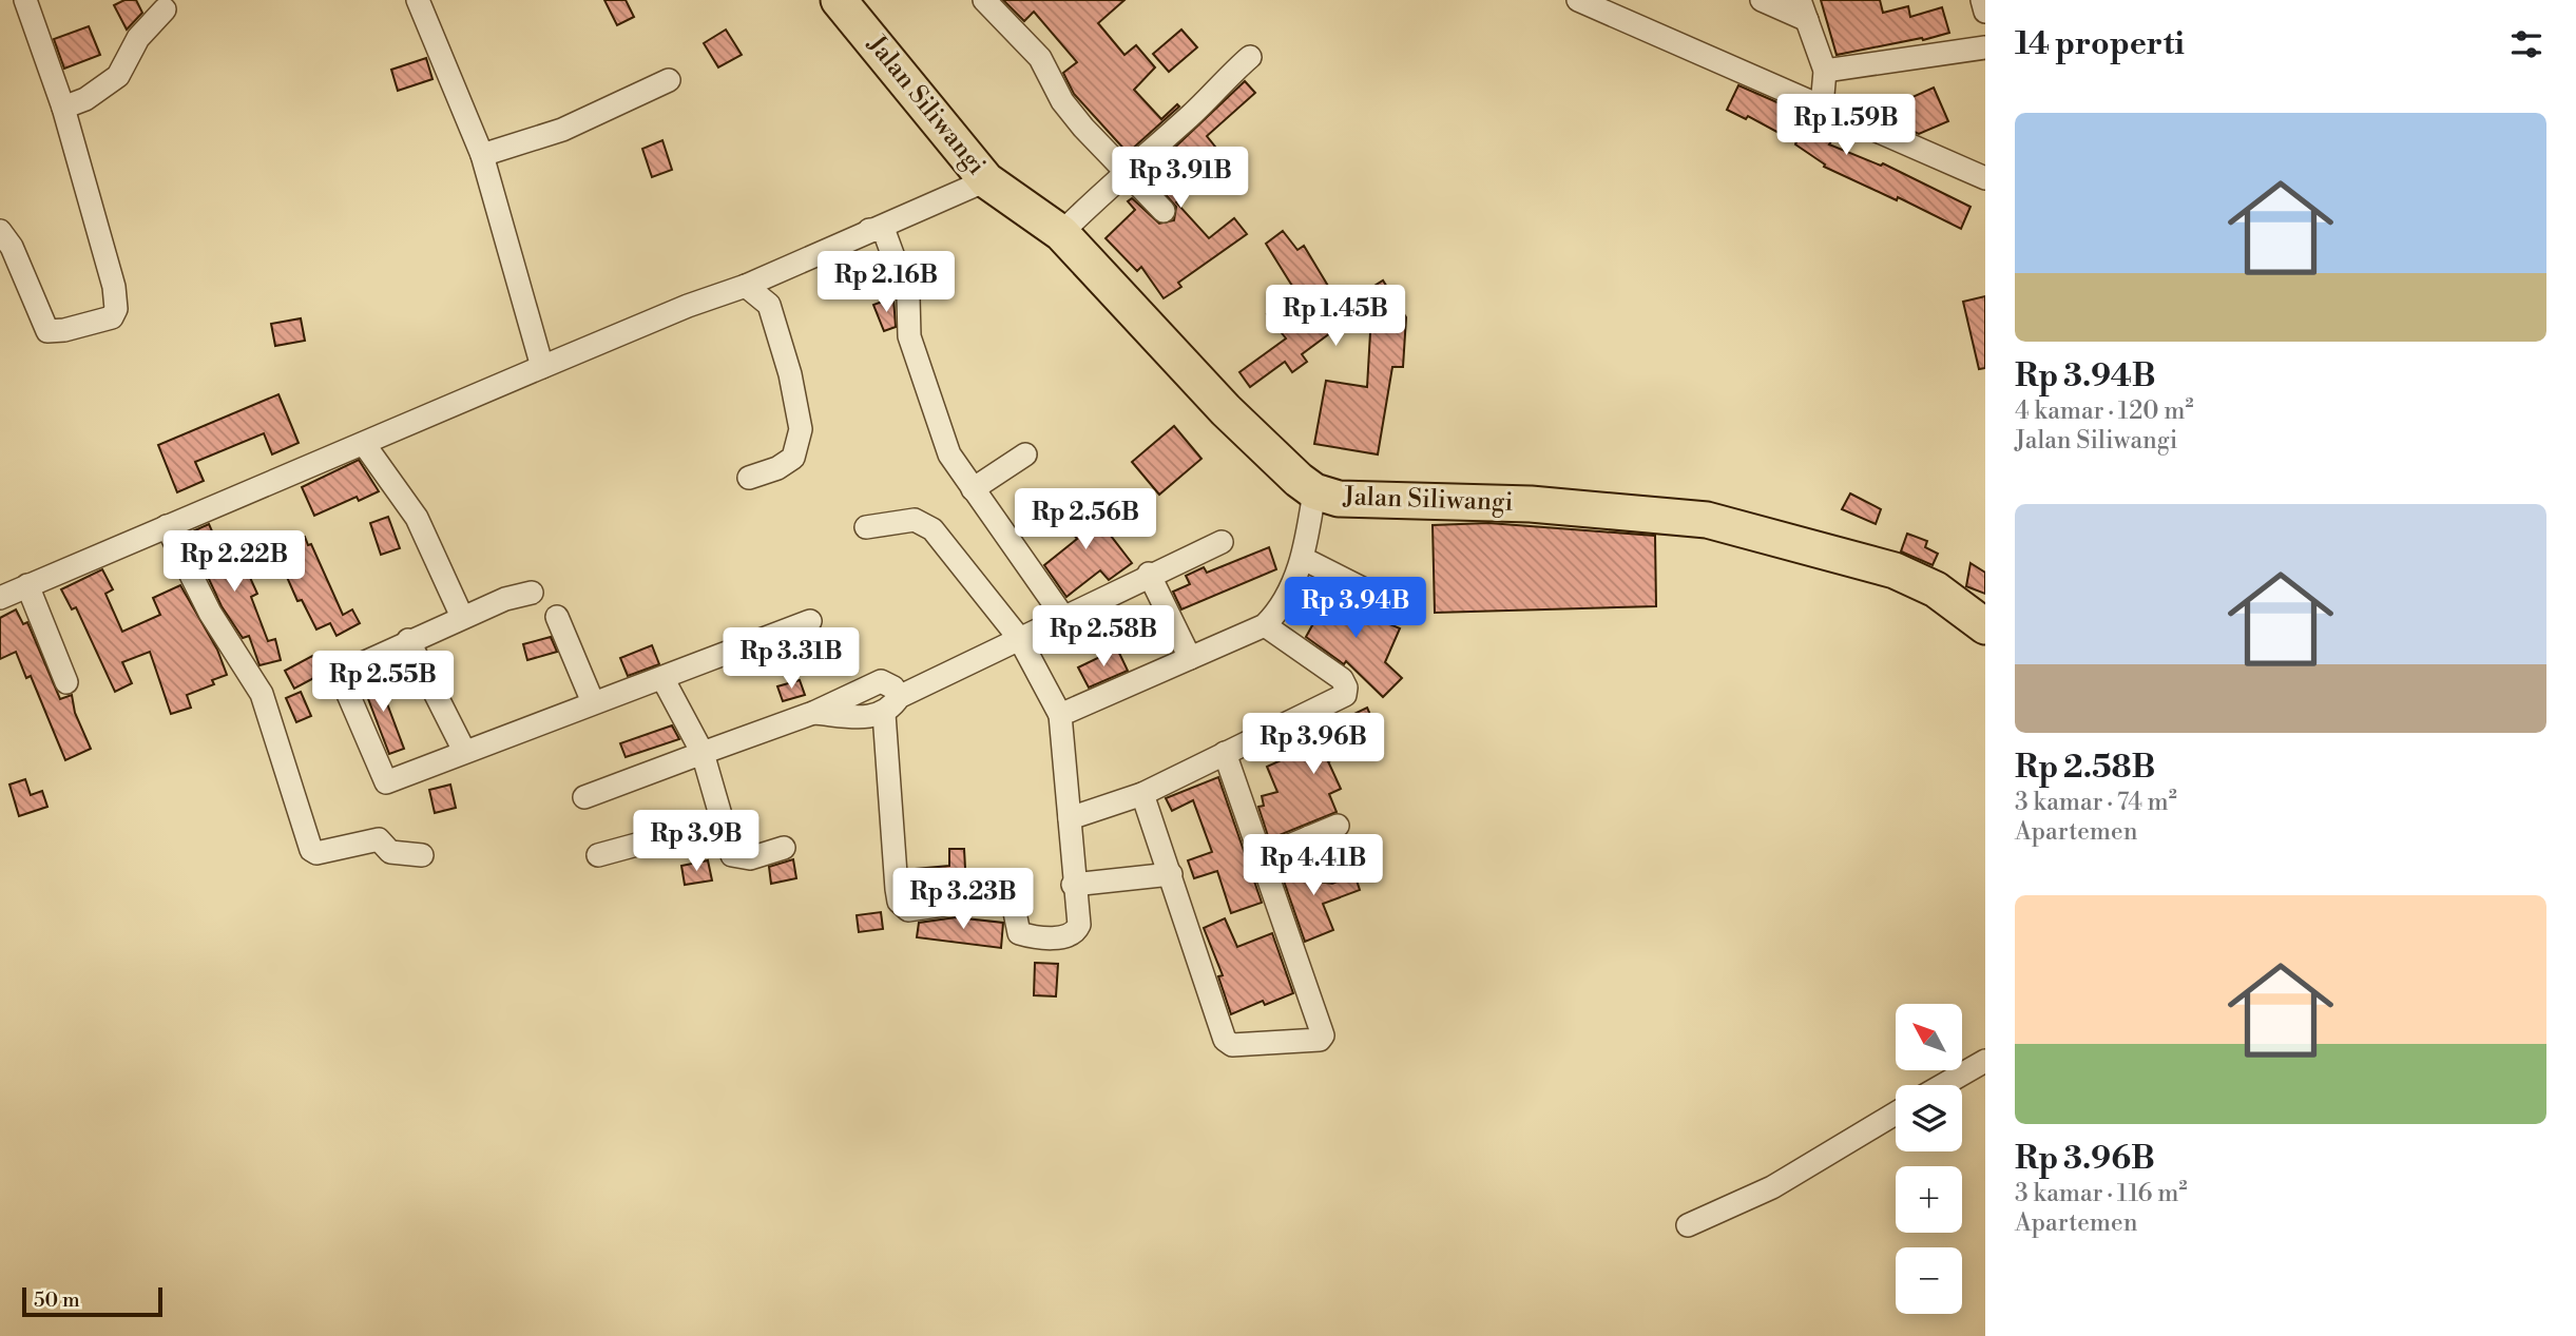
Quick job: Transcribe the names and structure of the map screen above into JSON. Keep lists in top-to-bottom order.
{
  "streets": {
    "main road": ["Jalan Siliwangi"]
  },
  "scale_bar": "50 m",
  "north": "top left",
  "page": {
    "heading": "14 properti",
    "list": [
      {
        "name": "Rp 3.94B",
        "note": "4 kamar · 120 m² · Jalan Siliwangi"
      },
      {
        "name": "Rp 2.58B",
        "note": "3 kamar · 74 m² · Apartemen"
      },
      {
        "name": "Rp 3.96B",
        "note": "3 kamar · 116 m² · Apartemen"
      }
    ],
    "price": [
      "Rp 1.59B",
      "Rp 3.91B",
      "Rp 2.16B",
      "Rp 1.45B",
      "Rp 2.56B",
      "Rp 2.22B",
      "Rp 3.94B",
      "Rp 2.58B",
      "Rp 3.31B",
      "Rp 2.55B",
      "Rp 3.96B",
      "Rp 3.9B",
      "Rp 4.41B",
      "Rp 3.23B"
    ],
    "map_buttons": ["+", "−"],
    "scale": "50 m"
  }
}
